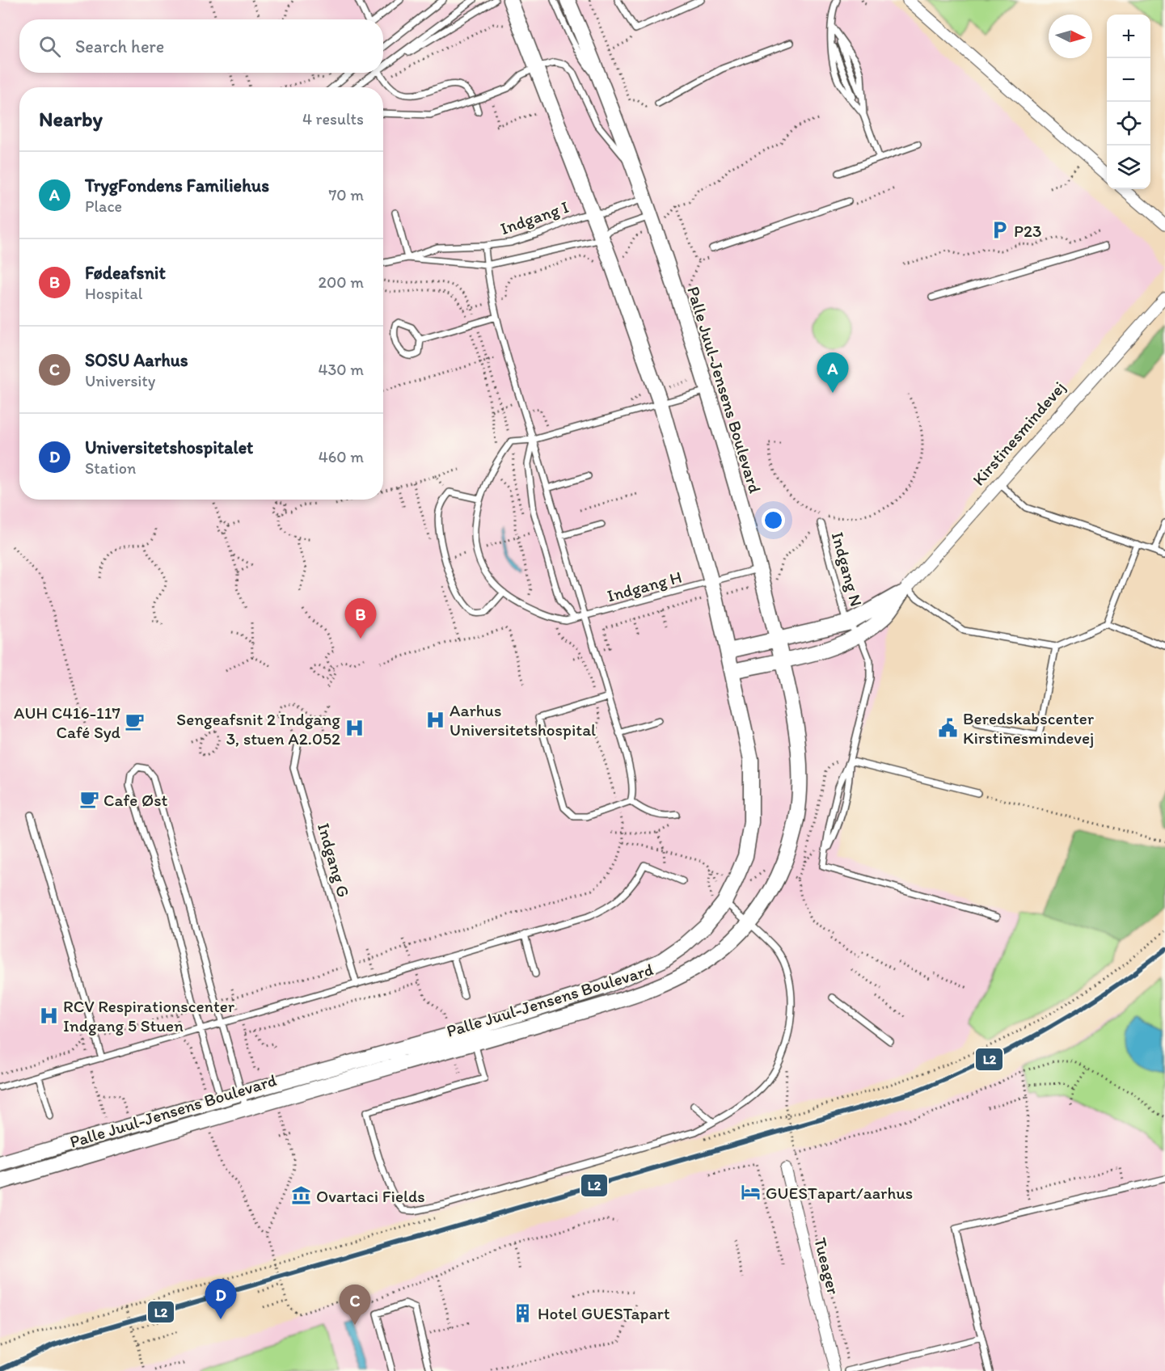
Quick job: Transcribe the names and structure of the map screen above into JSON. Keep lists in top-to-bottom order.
{
  "streets": {
    "street": ["Palle Juul-Jensens Boulevard", "Kirstinesmindevej", "Tueager"],
    "lane": [
      "Indgang I",
      "Indgang N",
      "Indgang H",
      "Indgang G"
    ]
  },
  "crossings": [
    ["Indgang I", "Palle Juul-Jensens Boulevard"],
    ["Palle Juul-Jensens Boulevard", "Kirstinesmindevej"],
    ["Palle Juul-Jensens Boulevard", "Indgang H"],
    ["Kirstinesmindevej", "Indgang N"]
  ],
  "places": {
    "parking": ["P23"],
    "hospital": ["Aarhus Universitetshospital", "Sengeafsnit 2 Indgang 3, stuen A2.052", "RCV Respirationscenter Indgang 5 Stuen"],
    "cafe": ["AUH C416-117 Café Syd", "Cafe Øst"],
    "public building": ["Beredskabscenter Kirstinesmindevej"],
    "hotel": ["GUESTapart/aarhus"],
    "museum": ["Ovartaci Fields"],
    "building": ["Hotel GUESTapart"]
  },
  "lines": ["transit line L2"],
  "north": "right",
  "page": {
    "map_buttons": ["+", "−"],
    "search": "Search here",
    "heading": ["Nearby", "4 results"],
    "list": [
      {
        "mark": "A",
        "name": "TrygFondens Familiehus",
        "note": "Place",
        "value": "70 m"
      },
      {
        "mark": "B",
        "name": "Fødeafsnit",
        "note": "Hospital",
        "value": "200 m"
      },
      {
        "mark": "C",
        "name": "SOSU Aarhus",
        "note": "University",
        "value": "430 m"
      },
      {
        "mark": "D",
        "name": "Universitetshospitalet",
        "note": "Station",
        "value": "460 m"
      }
    ],
    "pins": [
      "A",
      "B",
      "D",
      "C"
    ]
  }
}
